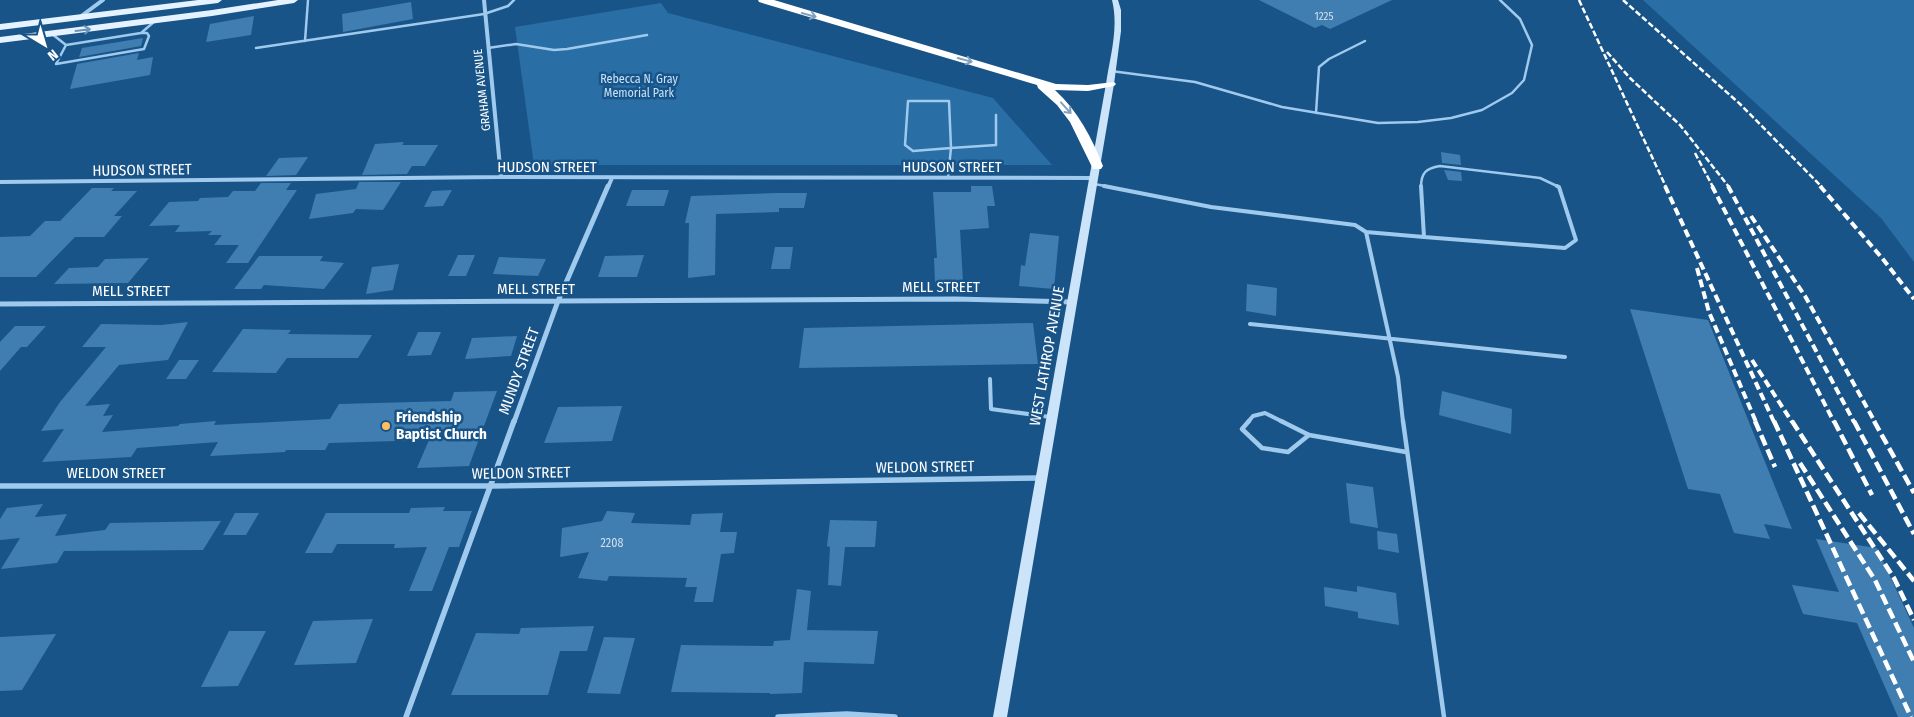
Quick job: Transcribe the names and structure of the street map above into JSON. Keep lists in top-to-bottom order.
{
  "streets": {
    "street": [
      "GRAHAM AVENUE",
      "HUDSON STREET",
      "MELL STREET",
      "WEST LATHROP AVENUE",
      "MUNDY STREET",
      "WELDON STREET"
    ]
  },
  "crossings": [
    ["GRAHAM AVENUE", "HUDSON STREET"],
    ["HUDSON STREET", "WEST LATHROP AVENUE"],
    ["HUDSON STREET", "MUNDY STREET"],
    ["MELL STREET", "WEST LATHROP AVENUE"],
    ["MELL STREET", "MUNDY STREET"],
    ["WEST LATHROP AVENUE", "WELDON STREET"],
    ["MUNDY STREET", "WELDON STREET"]
  ],
  "parks": ["Rebecca N. Gray Memorial Park"],
  "places": ["Friendship Baptist Church"],
  "house_numbers": ["1225", "2208"],
  "north": "bottom right"
}
